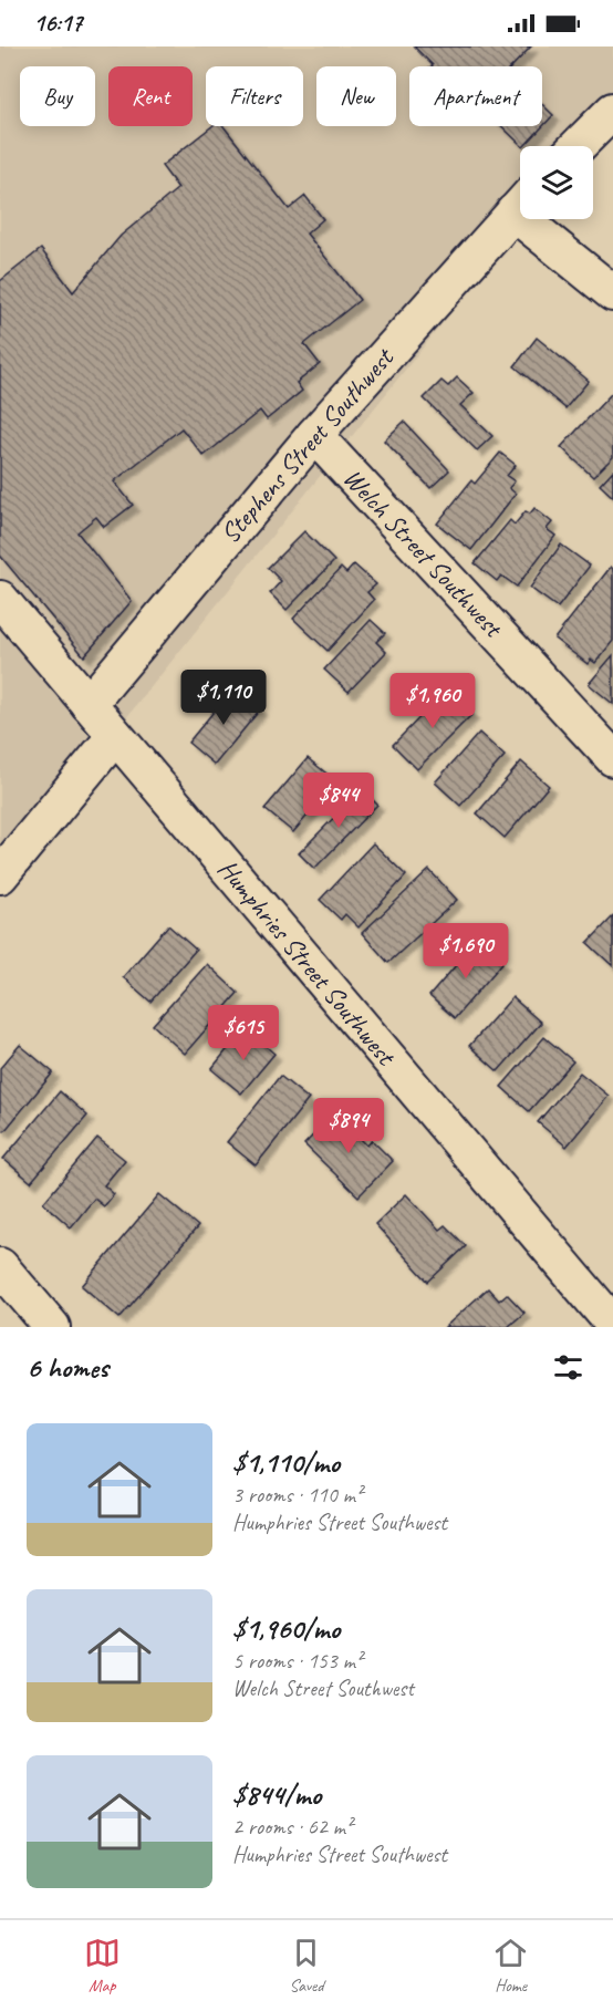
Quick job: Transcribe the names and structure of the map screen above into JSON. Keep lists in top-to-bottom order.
{
  "streets": {
    "street": ["Stephens Street Southwest", "Welch Street Southwest", "Humphries Street Southwest"]
  },
  "crossings": [
    ["Stephens Street Southwest", "Welch Street Southwest"],
    ["Stephens Street Southwest", "Humphries Street Southwest"]
  ],
  "page": {
    "status": "16:17",
    "chip": [
      "Buy",
      "Rent",
      "Filters",
      "New",
      "Apartment"
    ],
    "price": [
      "$1,110",
      "$1,960",
      "$844",
      "$1,690",
      "$615",
      "$894"
    ],
    "heading": "6 homes",
    "list": [
      {
        "name": "$1,110/mo",
        "note": "3 rooms · 110 m² · Humphries Street Southwest"
      },
      {
        "name": "$1,960/mo",
        "note": "5 rooms · 153 m² · Welch Street Southwest"
      },
      {
        "name": "$844/mo",
        "note": "2 rooms · 62 m² · Humphries Street Southwest"
      }
    ],
    "tabs": ["Map", "Saved", "Home"]
  }
}
